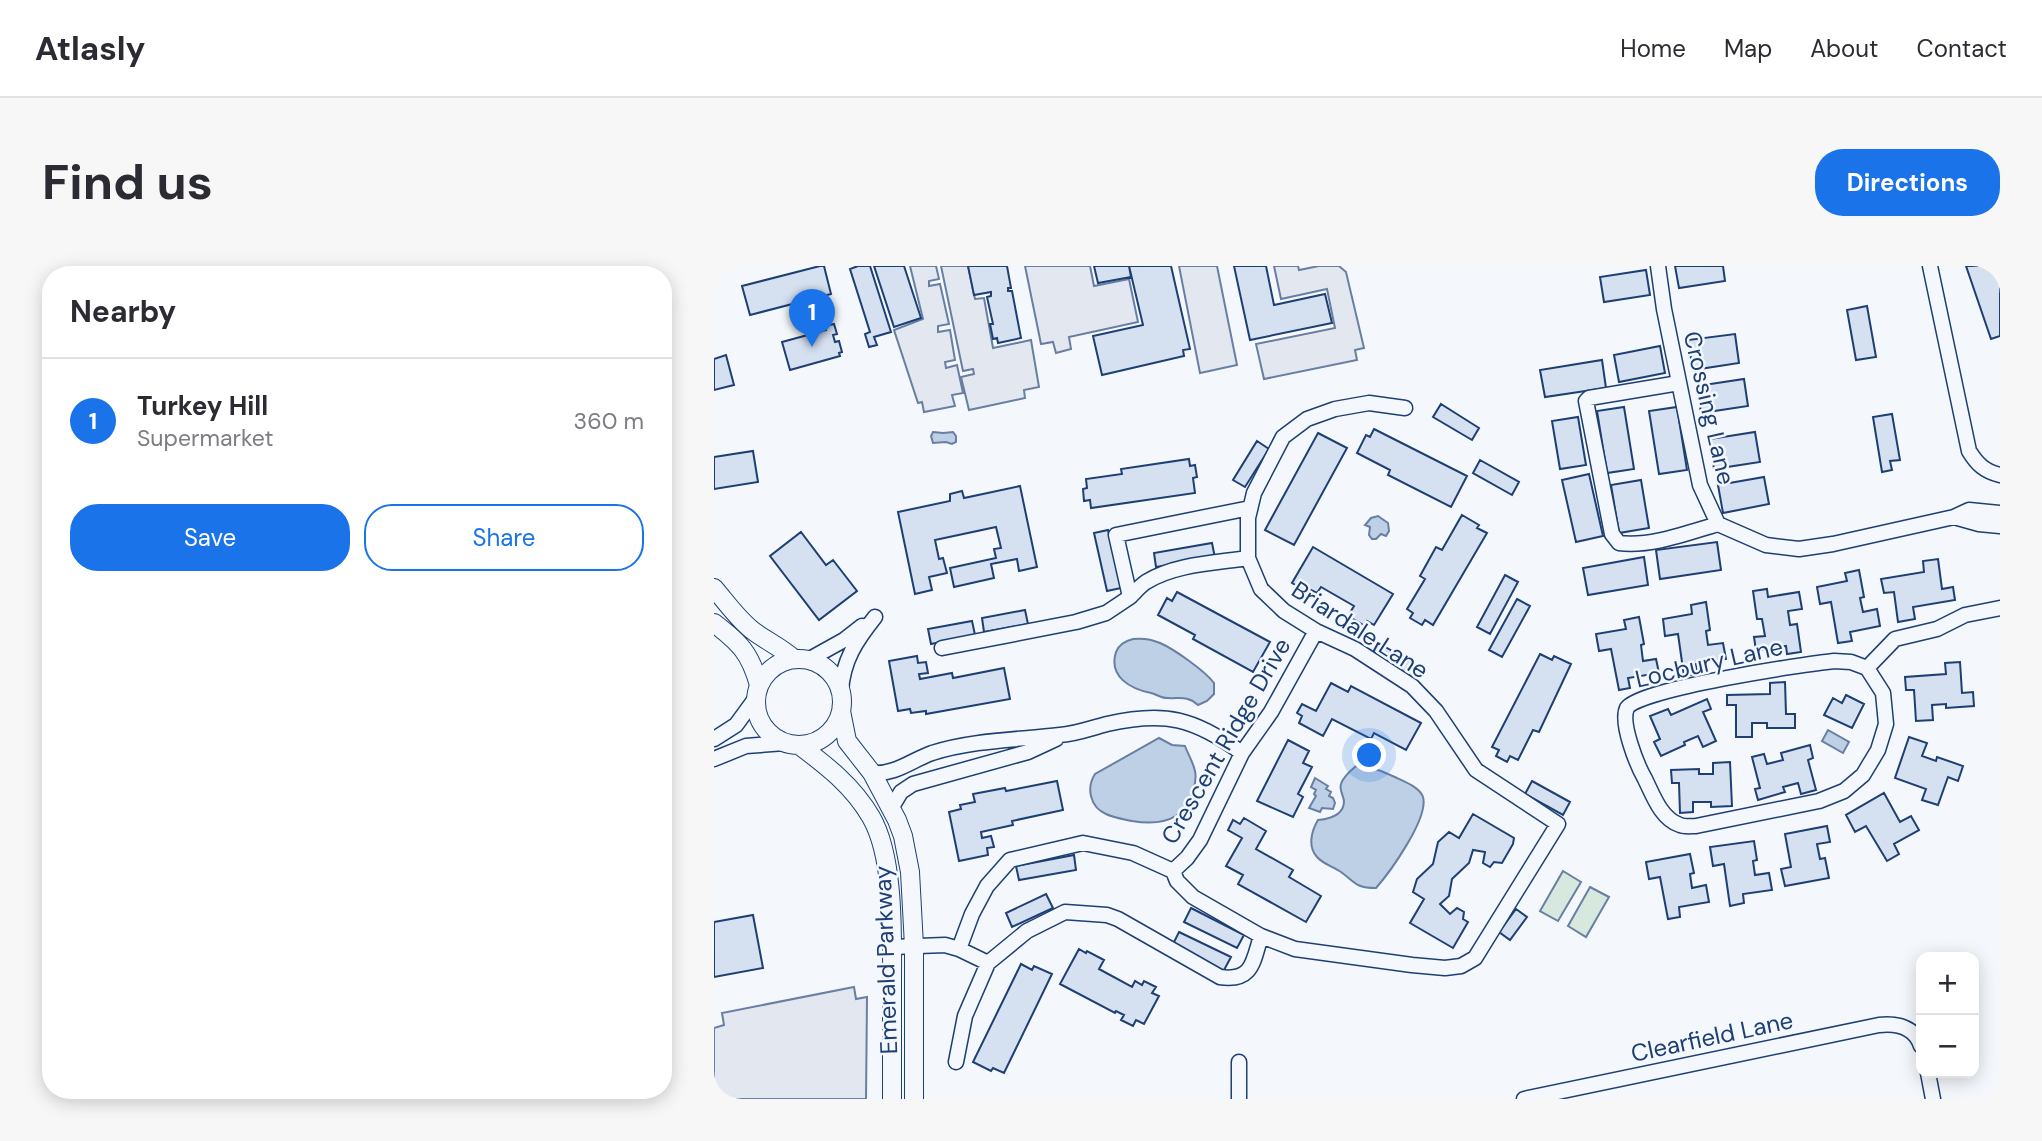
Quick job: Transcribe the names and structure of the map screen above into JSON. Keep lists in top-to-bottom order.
{
  "streets": {
    "main road": ["Emerald Parkway"],
    "street": [
      "Crossing Lane",
      "Briardale Lane",
      "Locbury Lane",
      "Crescent Ridge Drive",
      "Clearfield Lane"
    ]
  },
  "crossings": [
    ["Briardale Lane", "Crescent Ridge Drive"]
  ],
  "page": {
    "header": "Atlasly",
    "nav": [
      "Home",
      "Map",
      "About",
      "Contact"
    ],
    "buttons": [
      "Directions",
      ["Save", "Share"]
    ],
    "title": "Find us",
    "heading": "Nearby",
    "pins": "1",
    "list": [
      {
        "mark": "1",
        "name": "Turkey Hill",
        "note": "Supermarket",
        "value": "360 m"
      }
    ],
    "map_buttons": ["+", "−"]
  }
}
